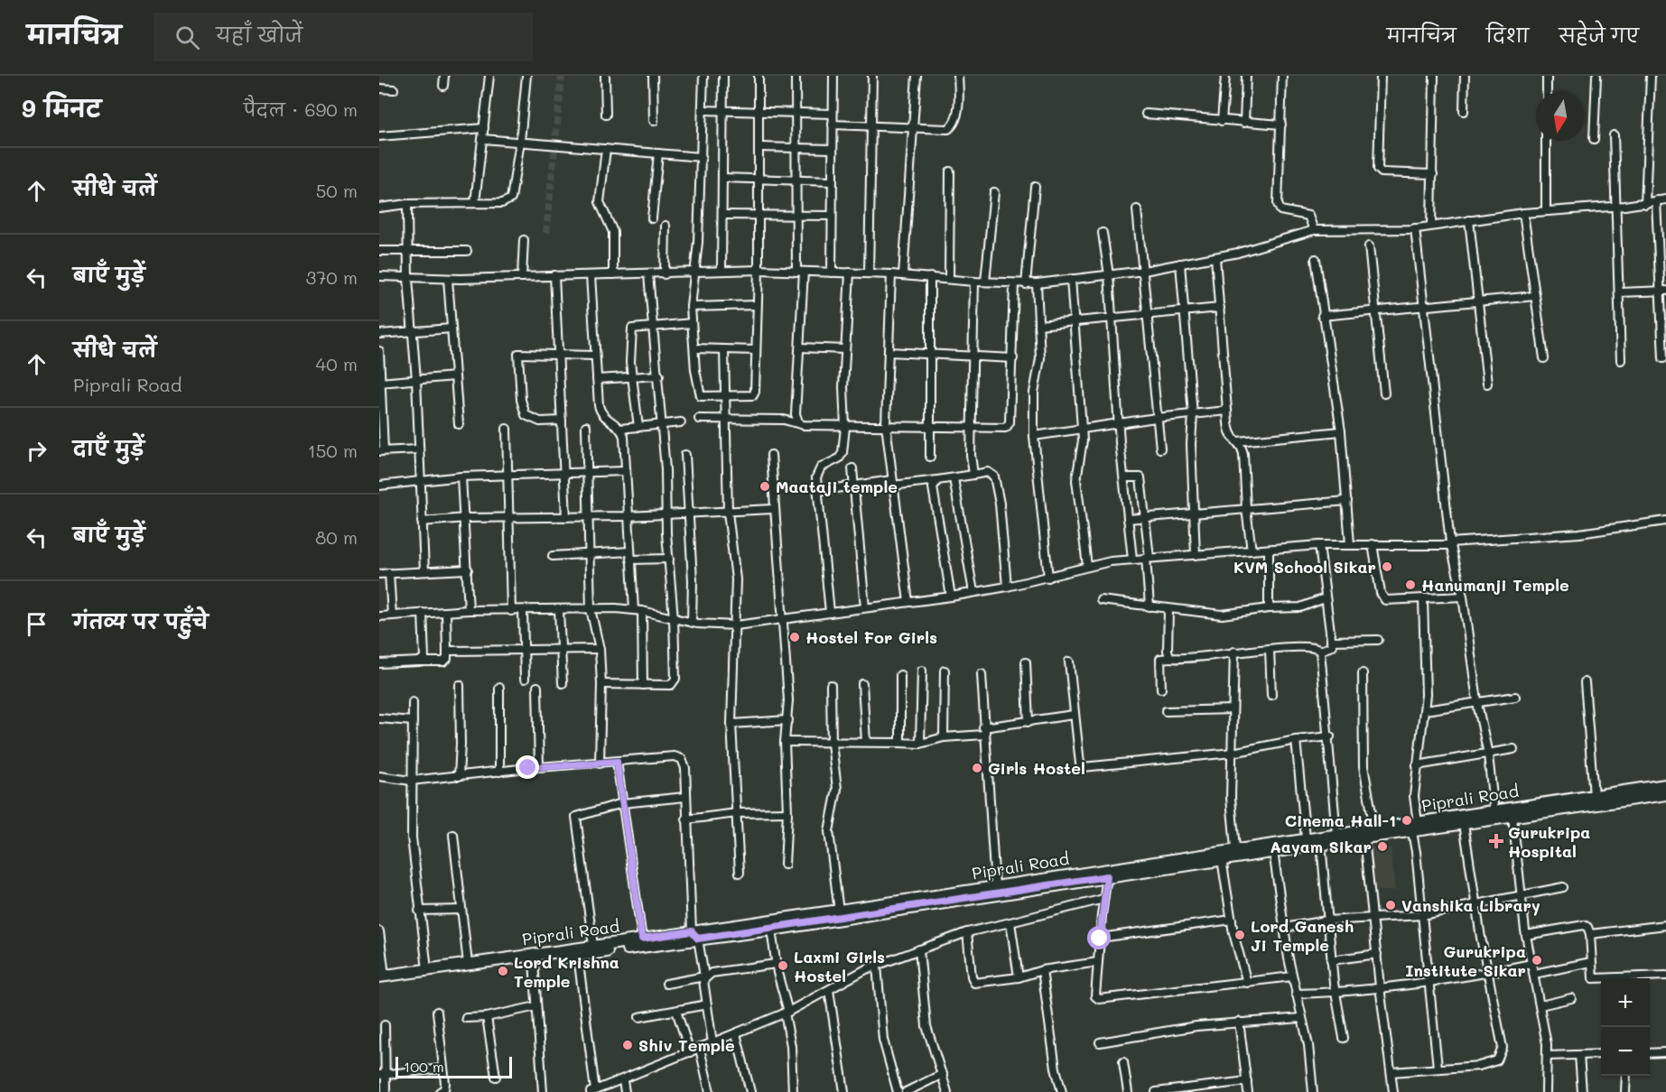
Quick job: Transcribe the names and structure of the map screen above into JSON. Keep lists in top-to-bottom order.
{
  "streets": {
    "main road": ["Piprali Road"]
  },
  "places": {
    "other": [
      "Maataji temple",
      "KVM School Sikar",
      "Hanumanji Temple",
      "Hostel For Girls",
      "Girls Hostel",
      "Cinema Hall-1",
      "Aayam Sikar",
      "Vanshika Library",
      "Lord Ganesh Ji Temple",
      "Gurukripa Institute Sikar",
      "Laxmi Girls Hostel",
      "Lord Krishna Temple",
      "Shiv Temple"
    ],
    "health": ["Gurukripa Hospital"]
  },
  "scale_bar": "100 m",
  "north": "bottom",
  "page": {
    "header": "मानचित्र",
    "search": "यहाँ खोजें",
    "nav": ["मानचित्र", "दिशा", "सहेजे गए"],
    "heading": ["9 मिनट", "पैदल · 690 m"],
    "list": [
      ["सीधे चलें", "50 m"],
      ["बाएँ मुड़ें", "370 m"],
      ["सीधे चलें", "Piprali Road", "40 m"],
      ["दाएँ मुड़ें", "150 m"],
      ["बाएँ मुड़ें", "80 m"],
      "गंतव्य पर पहुँचे"
    ],
    "map_buttons": ["+", "−"],
    "scale": "100 m"
  }
}
